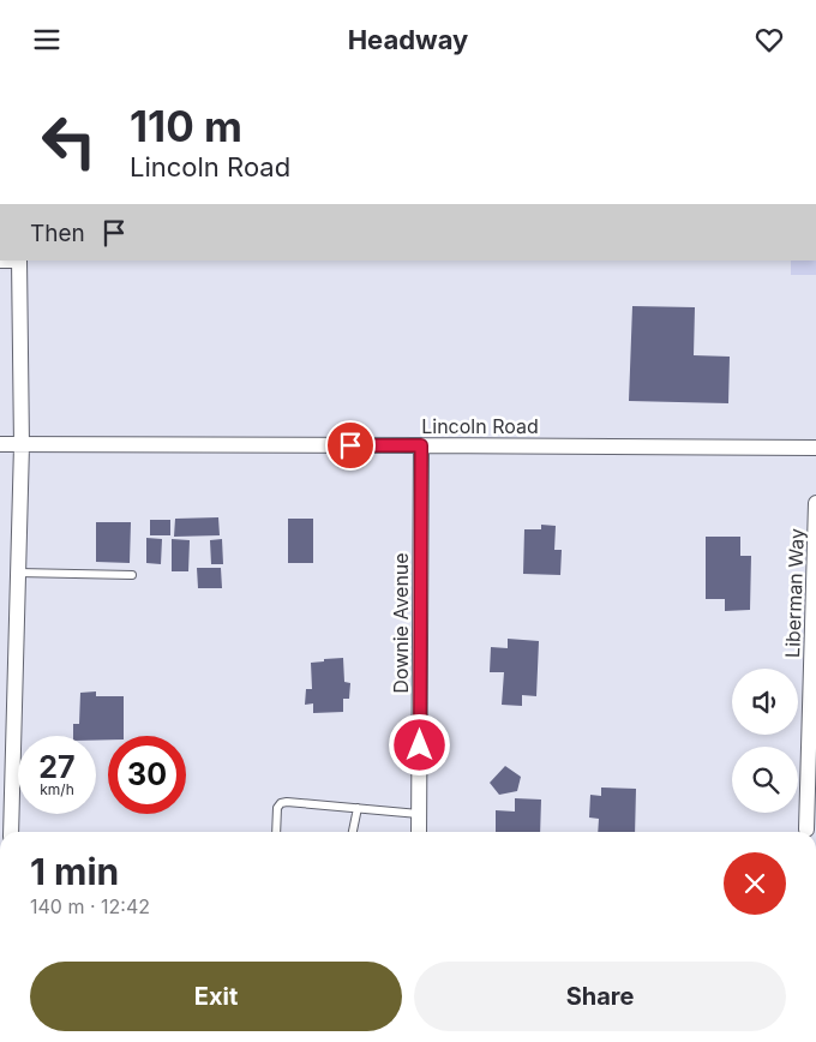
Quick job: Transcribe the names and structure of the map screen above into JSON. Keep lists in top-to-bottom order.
{
  "streets": {
    "street": ["Lincoln Road", "Liberman Way", "Downie Avenue"]
  },
  "crossings": [
    ["Lincoln Road", "Downie Avenue"]
  ],
  "page": {
    "header": "Headway",
    "turn": ["110 m", "Lincoln Road"],
    "then": "Then",
    "speed": "27 km/h",
    "limit": "30",
    "heading": ["1 min", "140 m · 12:42"],
    "buttons": ["Exit", "Share"]
  }
}
